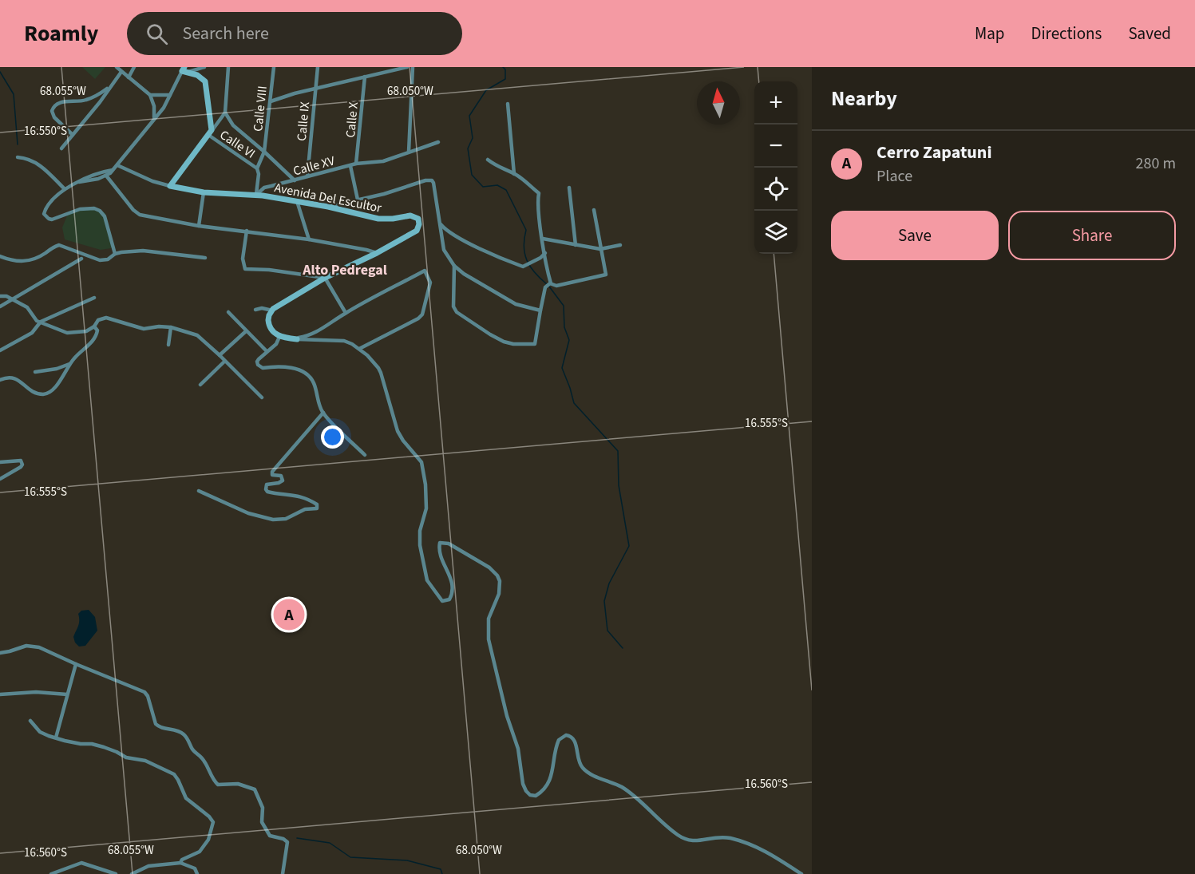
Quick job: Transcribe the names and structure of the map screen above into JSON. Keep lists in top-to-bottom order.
{
  "streets": {
    "street": [
      "Calle VIII",
      "Calle X",
      "Calle IX",
      "Calle VI",
      "Calle XV",
      "Avenida Del Escultor"
    ]
  },
  "crossings": [
    ["Calle VIII", "Calle VI"],
    ["Calle X", "Calle XV"],
    ["Calle IX", "Calle XV"],
    ["Calle XV", "Avenida Del Escultor"]
  ],
  "districts": ["Alto Pedregal"],
  "north": "top",
  "page": {
    "header": "Roamly",
    "search": "Search here",
    "nav": ["Map", "Directions", "Saved"],
    "heading": "Nearby",
    "map_buttons": ["+", "−"],
    "list": [
      {
        "mark": "A",
        "name": "Cerro Zapatuni",
        "note": "Place",
        "value": "280 m"
      }
    ],
    "buttons": ["Save", "Share"],
    "pins": "A"
  },
  "coordinates": [
    "68.055°W",
    "68.050°W",
    "16.550°S",
    "16.555°S",
    "16.560°S"
  ]
}
